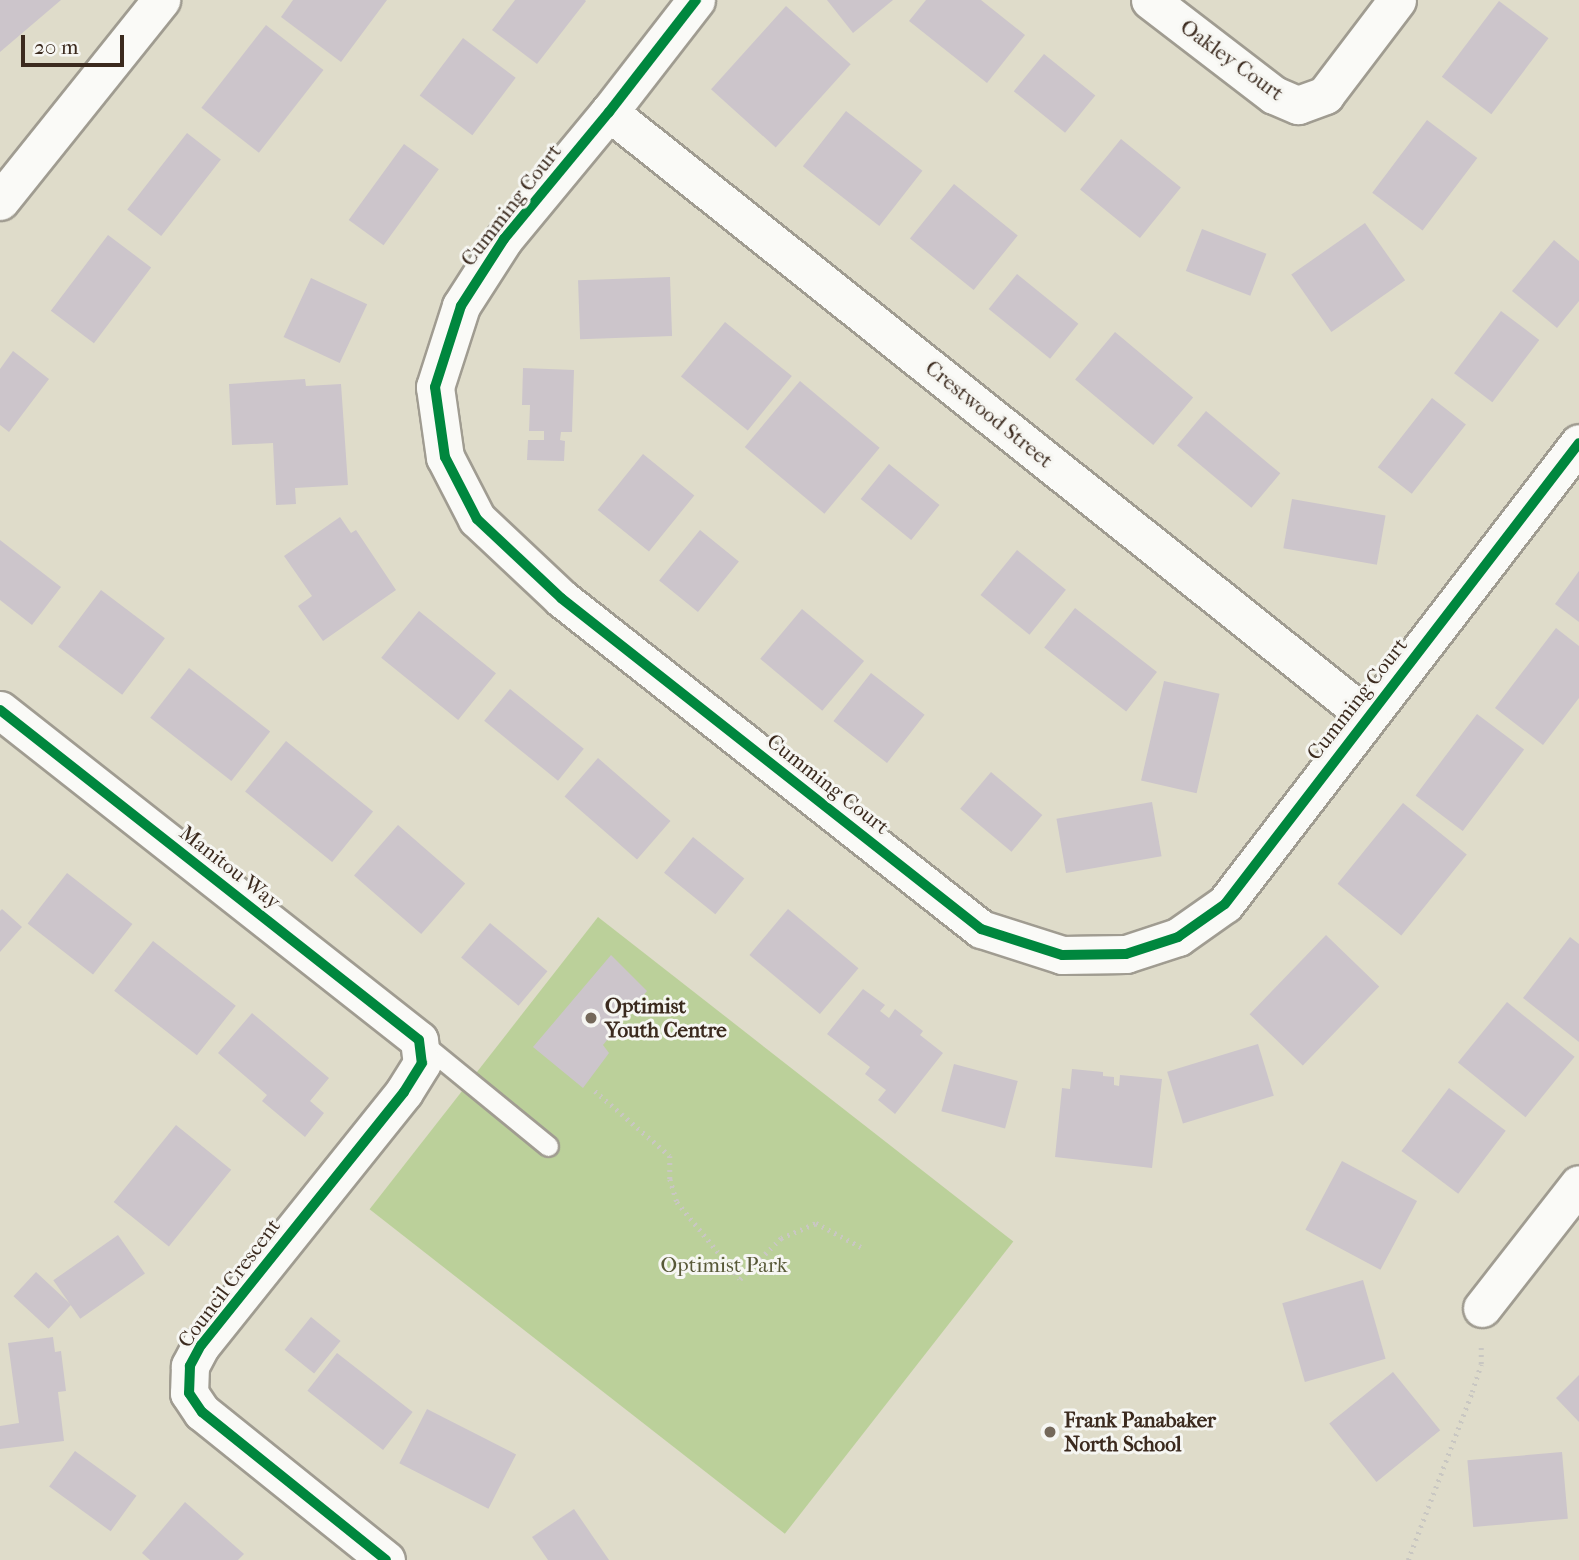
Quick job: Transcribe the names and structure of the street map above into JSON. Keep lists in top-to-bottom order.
{
  "streets": {
    "street": [
      "Oakley Court",
      "Cumming Court",
      "Crestwood Street",
      "Manitou Way",
      "Council Crescent"
    ]
  },
  "crossings": [
    ["Cumming Court", "Crestwood Street"],
    ["Manitou Way", "Council Crescent"]
  ],
  "parks": ["Optimist Park"],
  "places": ["Optimist Youth Centre", "Frank Panabaker North School"],
  "scale_bar": "20 m"
}
